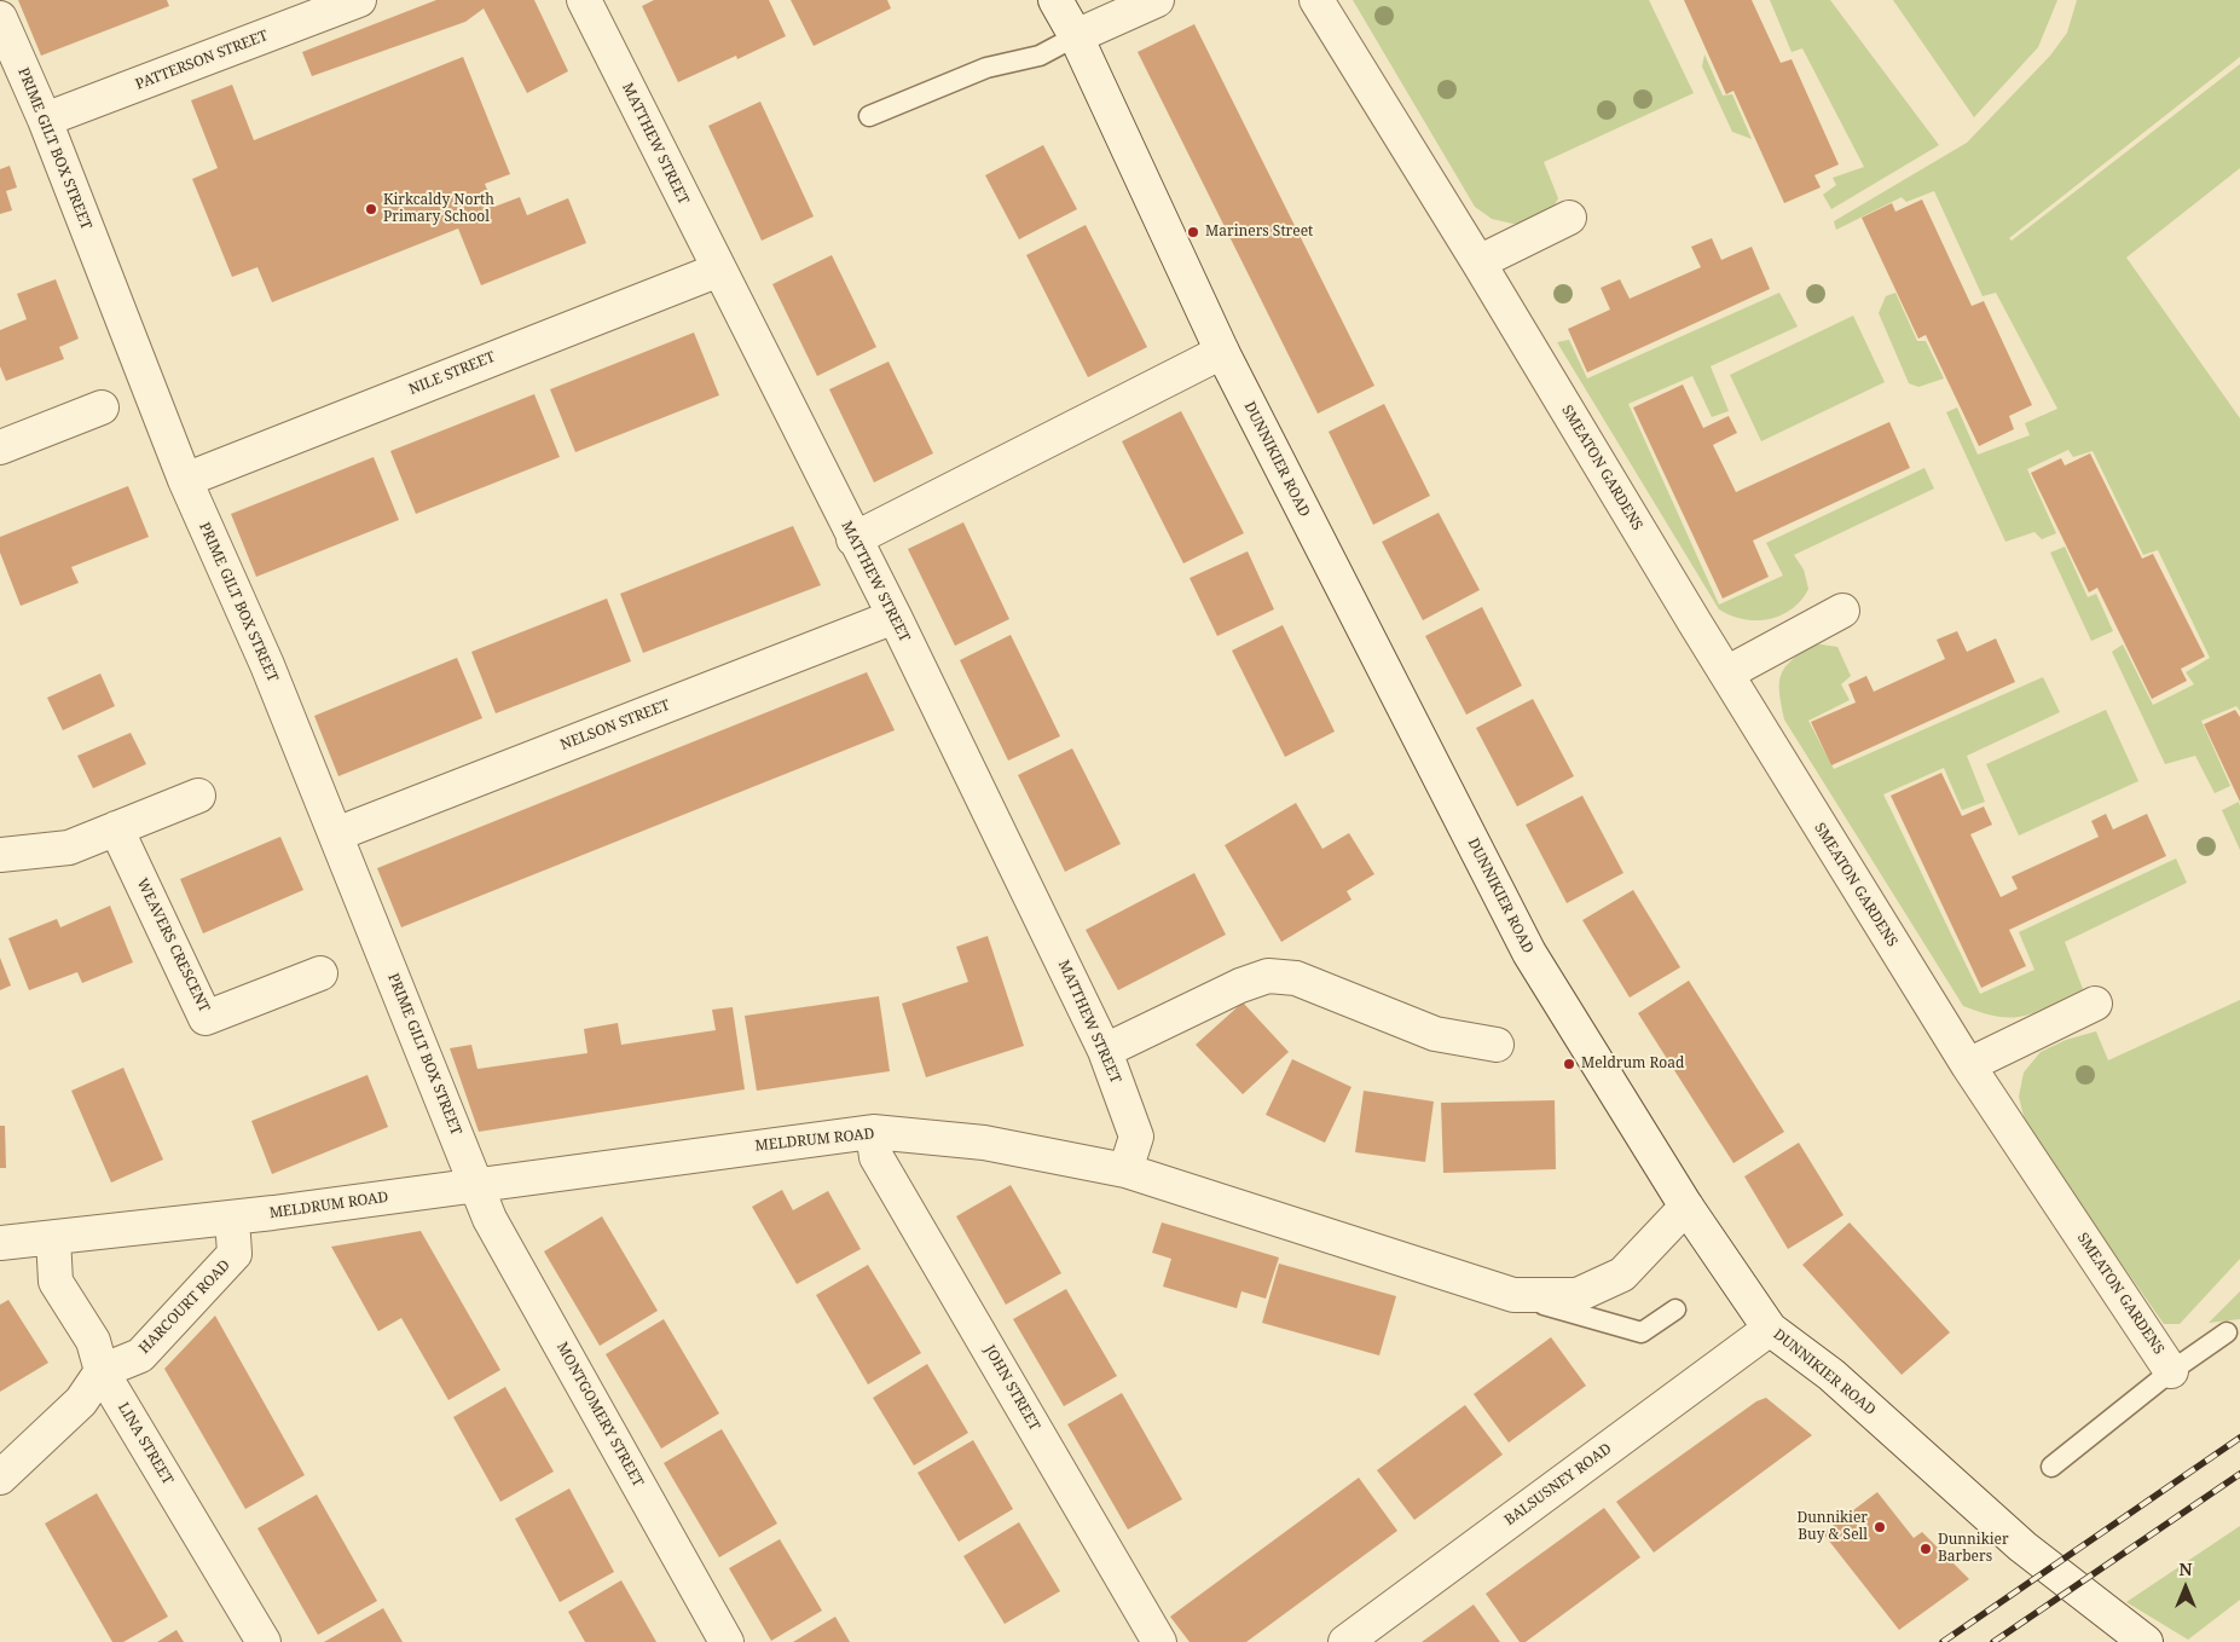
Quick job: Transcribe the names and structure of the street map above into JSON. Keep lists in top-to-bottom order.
{
  "streets": {
    "street": [
      "PATTERSON STREET",
      "MATTHEW STREET",
      "PRIME GILT BOX STREET",
      "NILE STREET",
      "DUNNIKIER ROAD",
      "SMEATON GARDENS",
      "NELSON STREET",
      "WEAVERS CRESCENT",
      "MELDRUM ROAD",
      "HARCOURT ROAD",
      "JOHN STREET",
      "MONTGOMERY STREET",
      "LINA STREET",
      "BALSUSNEY ROAD"
    ]
  },
  "crossings": [
    ["PATTERSON STREET", "PRIME GILT BOX STREET"],
    ["MATTHEW STREET", "NILE STREET"],
    ["MATTHEW STREET", "NELSON STREET"],
    ["MATTHEW STREET", "MELDRUM ROAD"],
    ["PRIME GILT BOX STREET", "NILE STREET"],
    ["PRIME GILT BOX STREET", "NELSON STREET"],
    ["PRIME GILT BOX STREET", "MELDRUM ROAD"],
    ["PRIME GILT BOX STREET", "MONTGOMERY STREET"],
    ["DUNNIKIER ROAD", "MELDRUM ROAD"],
    ["DUNNIKIER ROAD", "BALSUSNEY ROAD"],
    ["MELDRUM ROAD", "HARCOURT ROAD"],
    ["MELDRUM ROAD", "JOHN STREET"],
    ["MELDRUM ROAD", "MONTGOMERY STREET"],
    ["MELDRUM ROAD", "LINA STREET"],
    ["HARCOURT ROAD", "LINA STREET"]
  ],
  "places": [
    "Kirkcaldy North Primary School",
    "Mariners Street",
    "Meldrum Road",
    "Dunnikier Buy & Sell",
    "Dunnikier Barbers"
  ],
  "north": "top"
}
